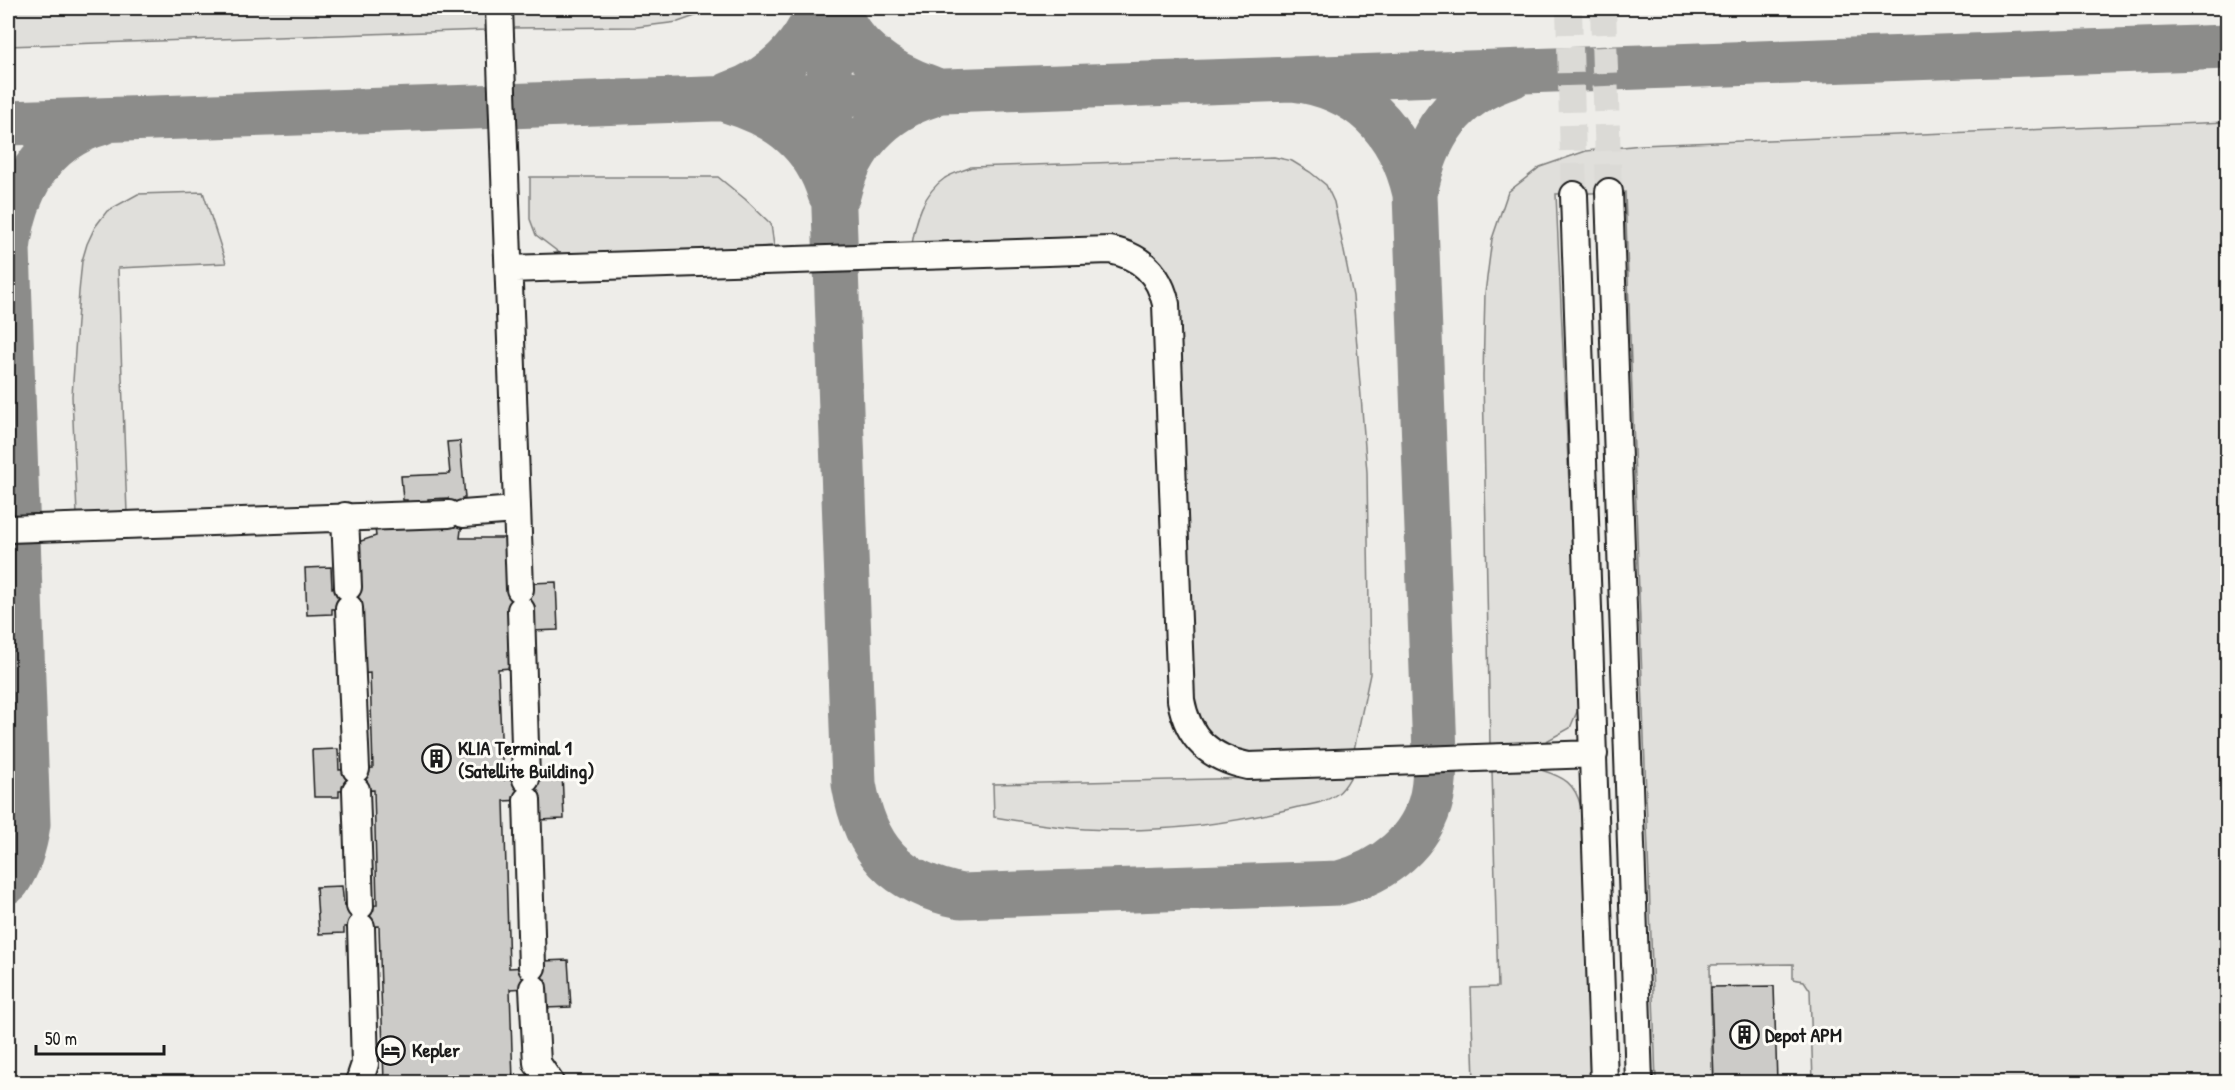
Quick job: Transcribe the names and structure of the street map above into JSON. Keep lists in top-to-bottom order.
{
  "places": {
    "building": ["KLIA Terminal 1 (Satellite Building)", "Depot APM"],
    "hotel": ["Kepler"]
  },
  "scale_bar": "50 m"
}
